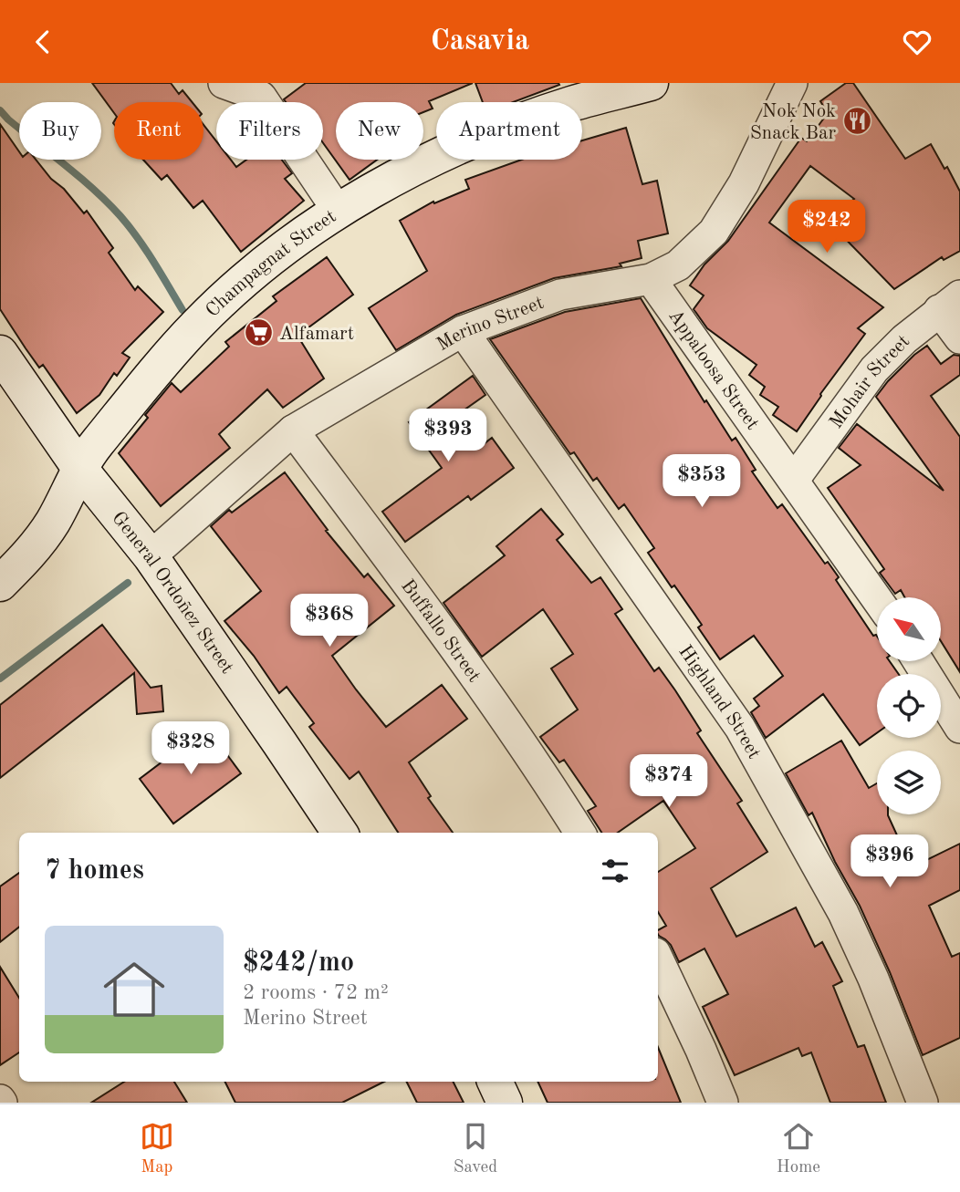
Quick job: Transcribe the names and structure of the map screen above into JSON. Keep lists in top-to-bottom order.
{
  "streets": {
    "street": [
      "Champagnat Street",
      "Merino Street",
      "Appaloosa Street",
      "Mohair Street",
      "General Ordoñez Street",
      "Buffallo Street",
      "Highland Street"
    ]
  },
  "crossings": [
    ["Champagnat Street", "General Ordoñez Street"],
    ["Merino Street", "Appaloosa Street"],
    ["Merino Street", "General Ordoñez Street"],
    ["Merino Street", "Buffallo Street"],
    ["Merino Street", "Highland Street"],
    ["Appaloosa Street", "Mohair Street"]
  ],
  "places": {
    "restaurant": ["Nok Nok Snack Bar"],
    "supermarket": ["Alfamart"]
  },
  "north": "top left",
  "page": {
    "header": "Casavia",
    "chip": [
      "Buy",
      "Rent",
      "Filters",
      "New",
      "Apartment"
    ],
    "price": [
      "$242",
      "$393",
      "$353",
      "$368",
      "$328",
      "$374",
      "$396"
    ],
    "heading": "7 homes",
    "list": [
      {
        "name": "$242/mo",
        "note": "2 rooms · 72 m² · Merino Street"
      }
    ],
    "tabs": ["Map", "Saved", "Home"]
  }
}
